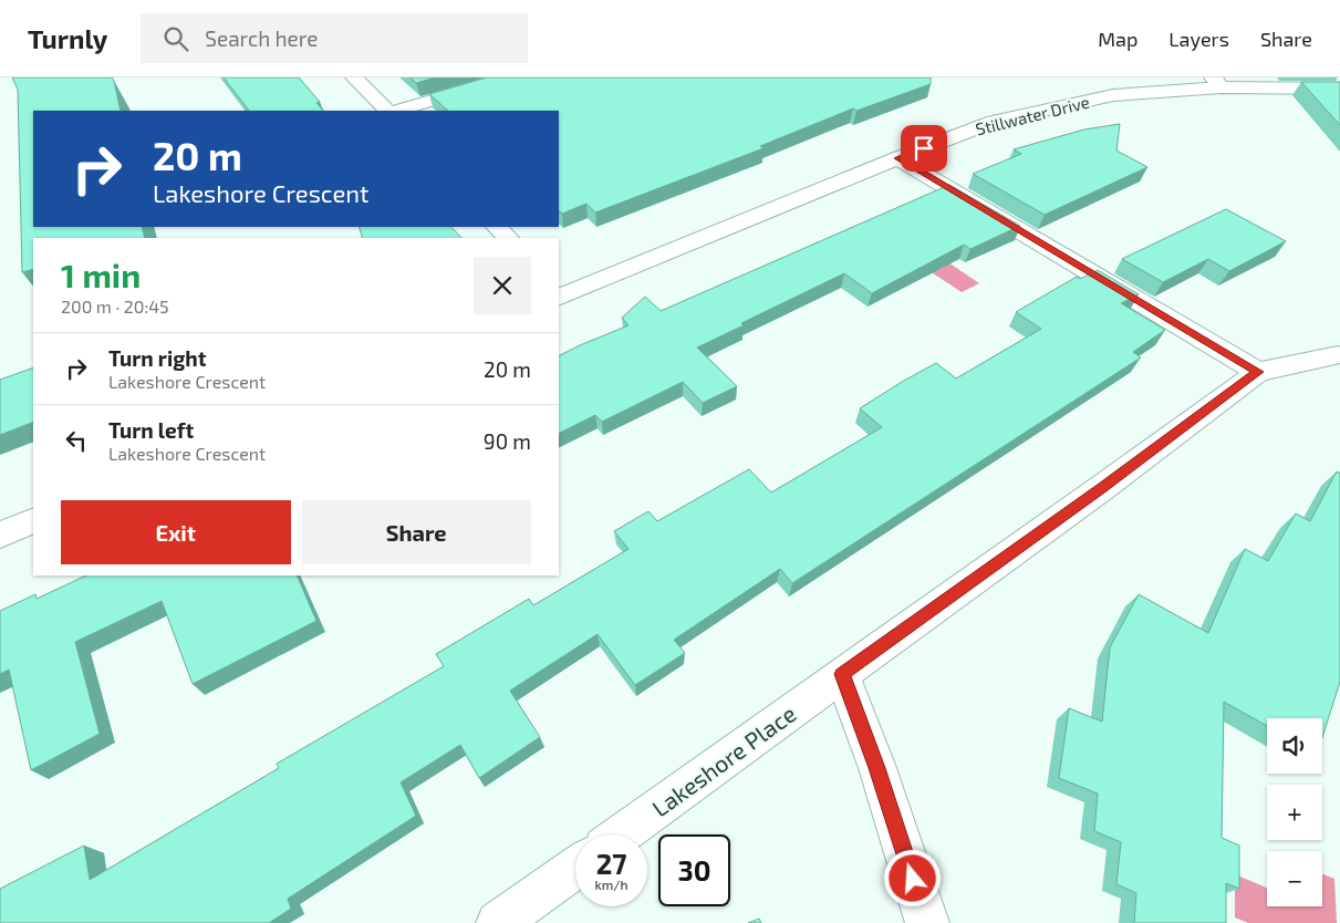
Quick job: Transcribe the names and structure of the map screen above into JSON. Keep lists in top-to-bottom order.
{
  "streets": {
    "street": ["Stillwater Drive", "Lakeshore Place"]
  },
  "page": {
    "header": "Turnly",
    "search": "Search here",
    "nav": ["Map", "Layers", "Share"],
    "turn": ["20 m", "Lakeshore Crescent"],
    "heading": ["1 min", "200 m · 20:45"],
    "list": [
      {
        "name": "Turn right",
        "note": "Lakeshore Crescent",
        "value": "20 m"
      },
      {
        "name": "Turn left",
        "note": "Lakeshore Crescent",
        "value": "90 m"
      }
    ],
    "buttons": ["Exit", "Share"],
    "map_buttons": ["+", "−"],
    "speed": "27 km/h",
    "limit": "30"
  }
}
